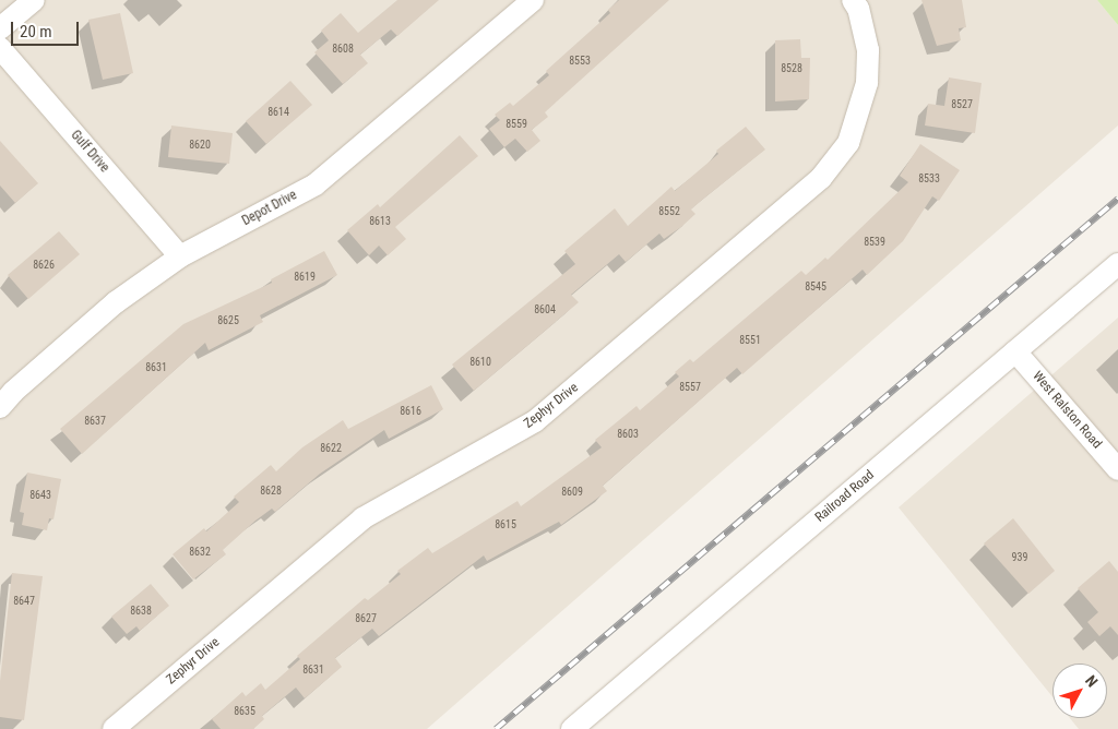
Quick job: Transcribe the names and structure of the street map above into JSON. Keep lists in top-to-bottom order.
{
  "streets": {
    "street": [
      "Gulf Drive",
      "Depot Drive",
      "Zephyr Drive",
      "West Ralston Road",
      "Railroad Road"
    ]
  },
  "crossings": [
    ["Gulf Drive", "Depot Drive"],
    ["West Ralston Road", "Railroad Road"]
  ],
  "house_numbers": [
    "8608",
    "8553",
    "8528",
    "8527",
    "8614",
    "8559",
    "8620",
    "8533",
    "8552",
    "8613",
    "8539",
    "8626",
    "8619",
    "8545",
    "8604",
    "8625",
    "8551",
    "8610",
    "8631",
    "8557",
    "8616",
    "8637",
    "8603",
    "8622",
    "8628",
    "8609",
    "8643",
    "8615",
    "8632",
    "939",
    "8647",
    "8638",
    "8627",
    "8631",
    "8635"
  ],
  "scale_bar": "20 m",
  "north": "top right"
}
